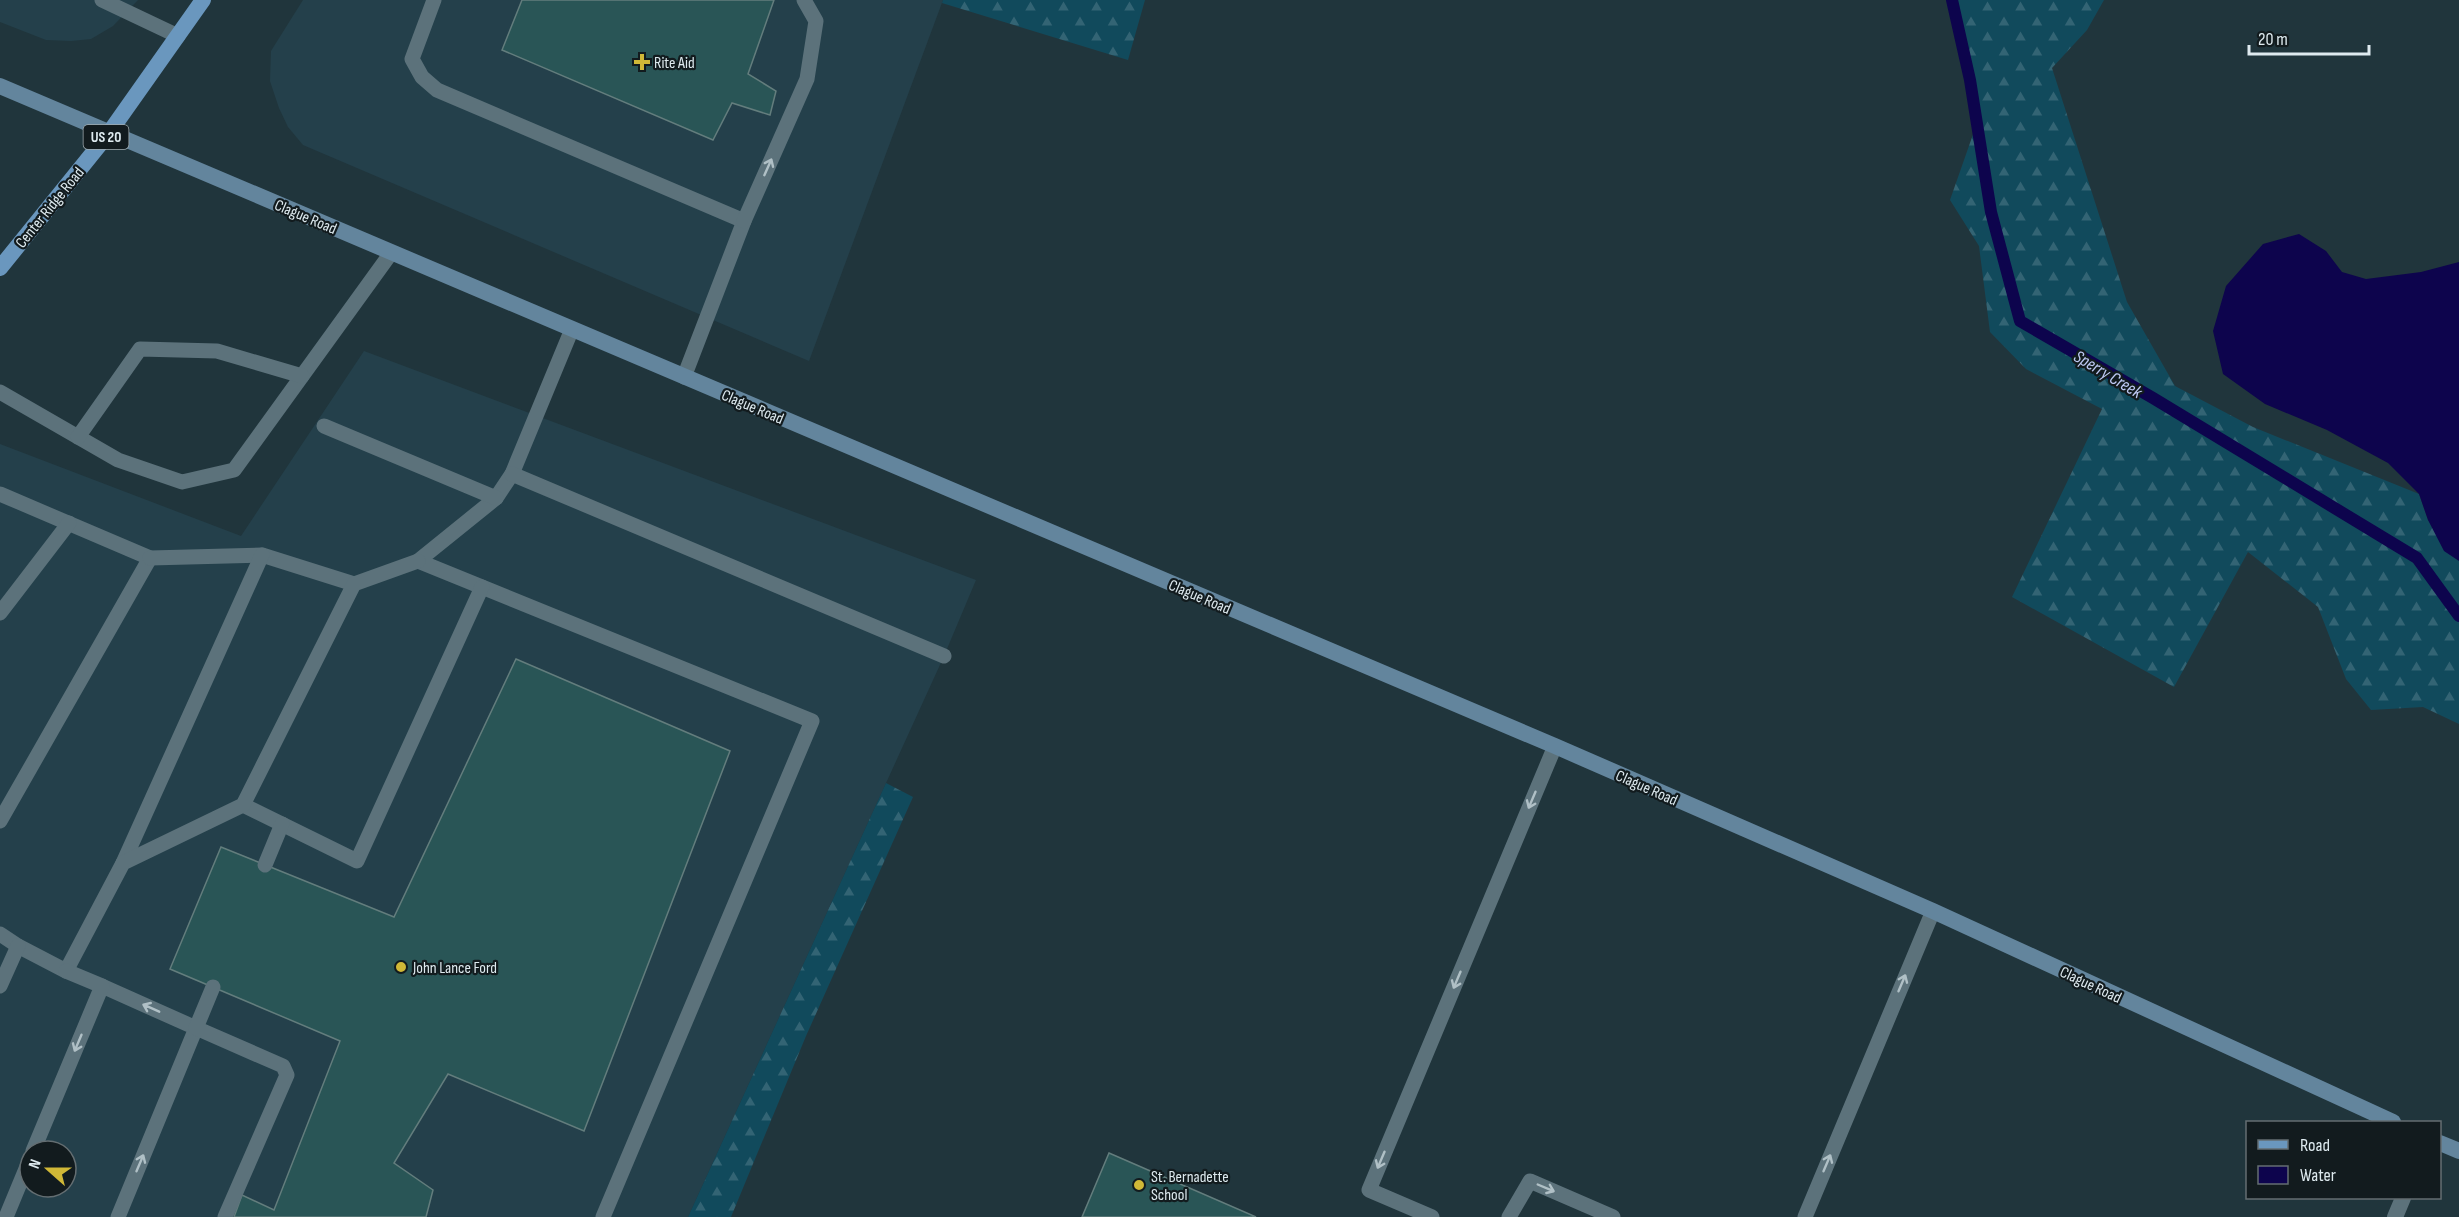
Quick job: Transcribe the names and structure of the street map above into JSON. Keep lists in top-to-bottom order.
{
  "streets": {
    "main road": ["US 20", "Center Ridge Road", "Clague Road"]
  },
  "crossings": [
    ["Center Ridge Road", "Clague Road"]
  ],
  "water": ["Sperry Creek"],
  "places": {
    "health": ["Rite Aid"],
    "other": ["John Lance Ford", "St. Bernadette School"]
  },
  "legend": ["Road", "Water"],
  "scale_bar": "20 m",
  "north": "left"
}
